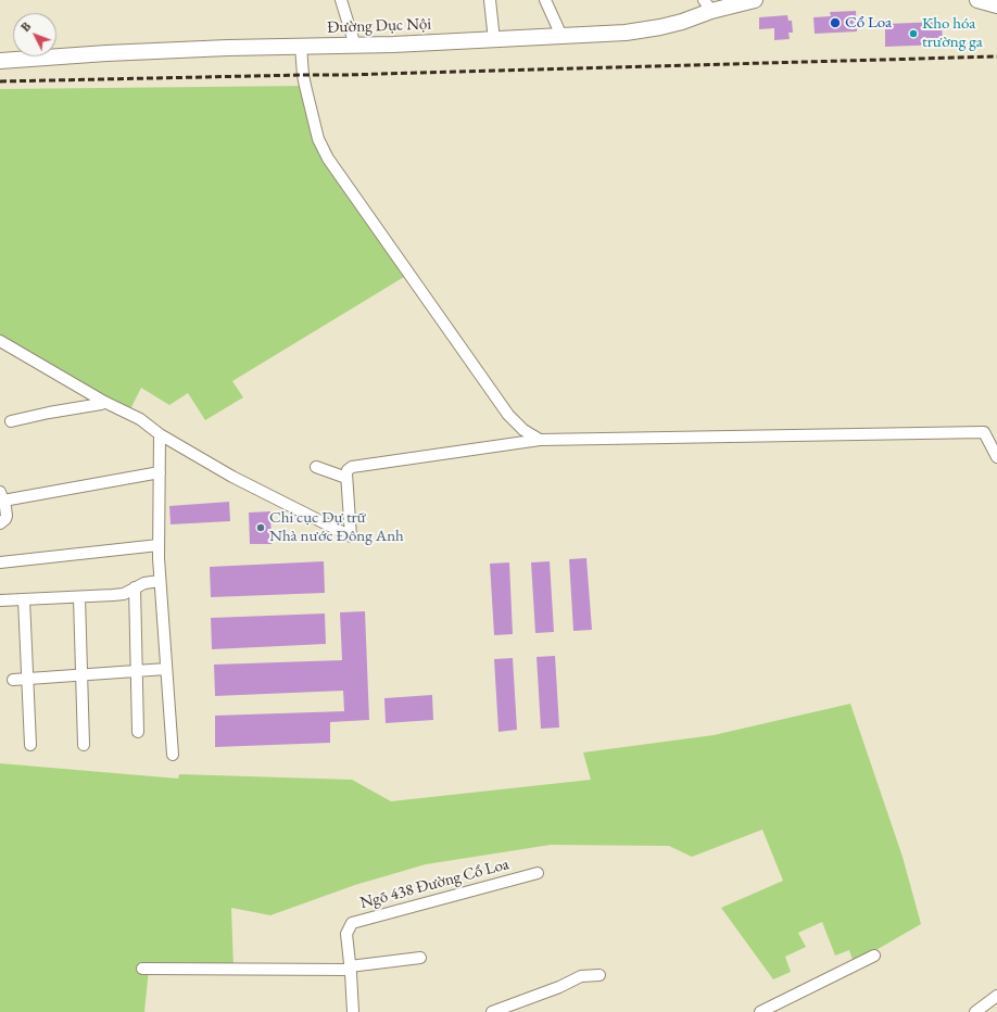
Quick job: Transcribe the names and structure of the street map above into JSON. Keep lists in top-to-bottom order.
{
  "streets": {
    "street": ["Đường Dục Nội", "Ngõ 438 Đường Cổ Loa"]
  },
  "places": ["Cổ Loa", "Kho hóa trường ga", "Chi cục Dự trữ Nhà nước Đông Anh"],
  "north": "top left"
}
